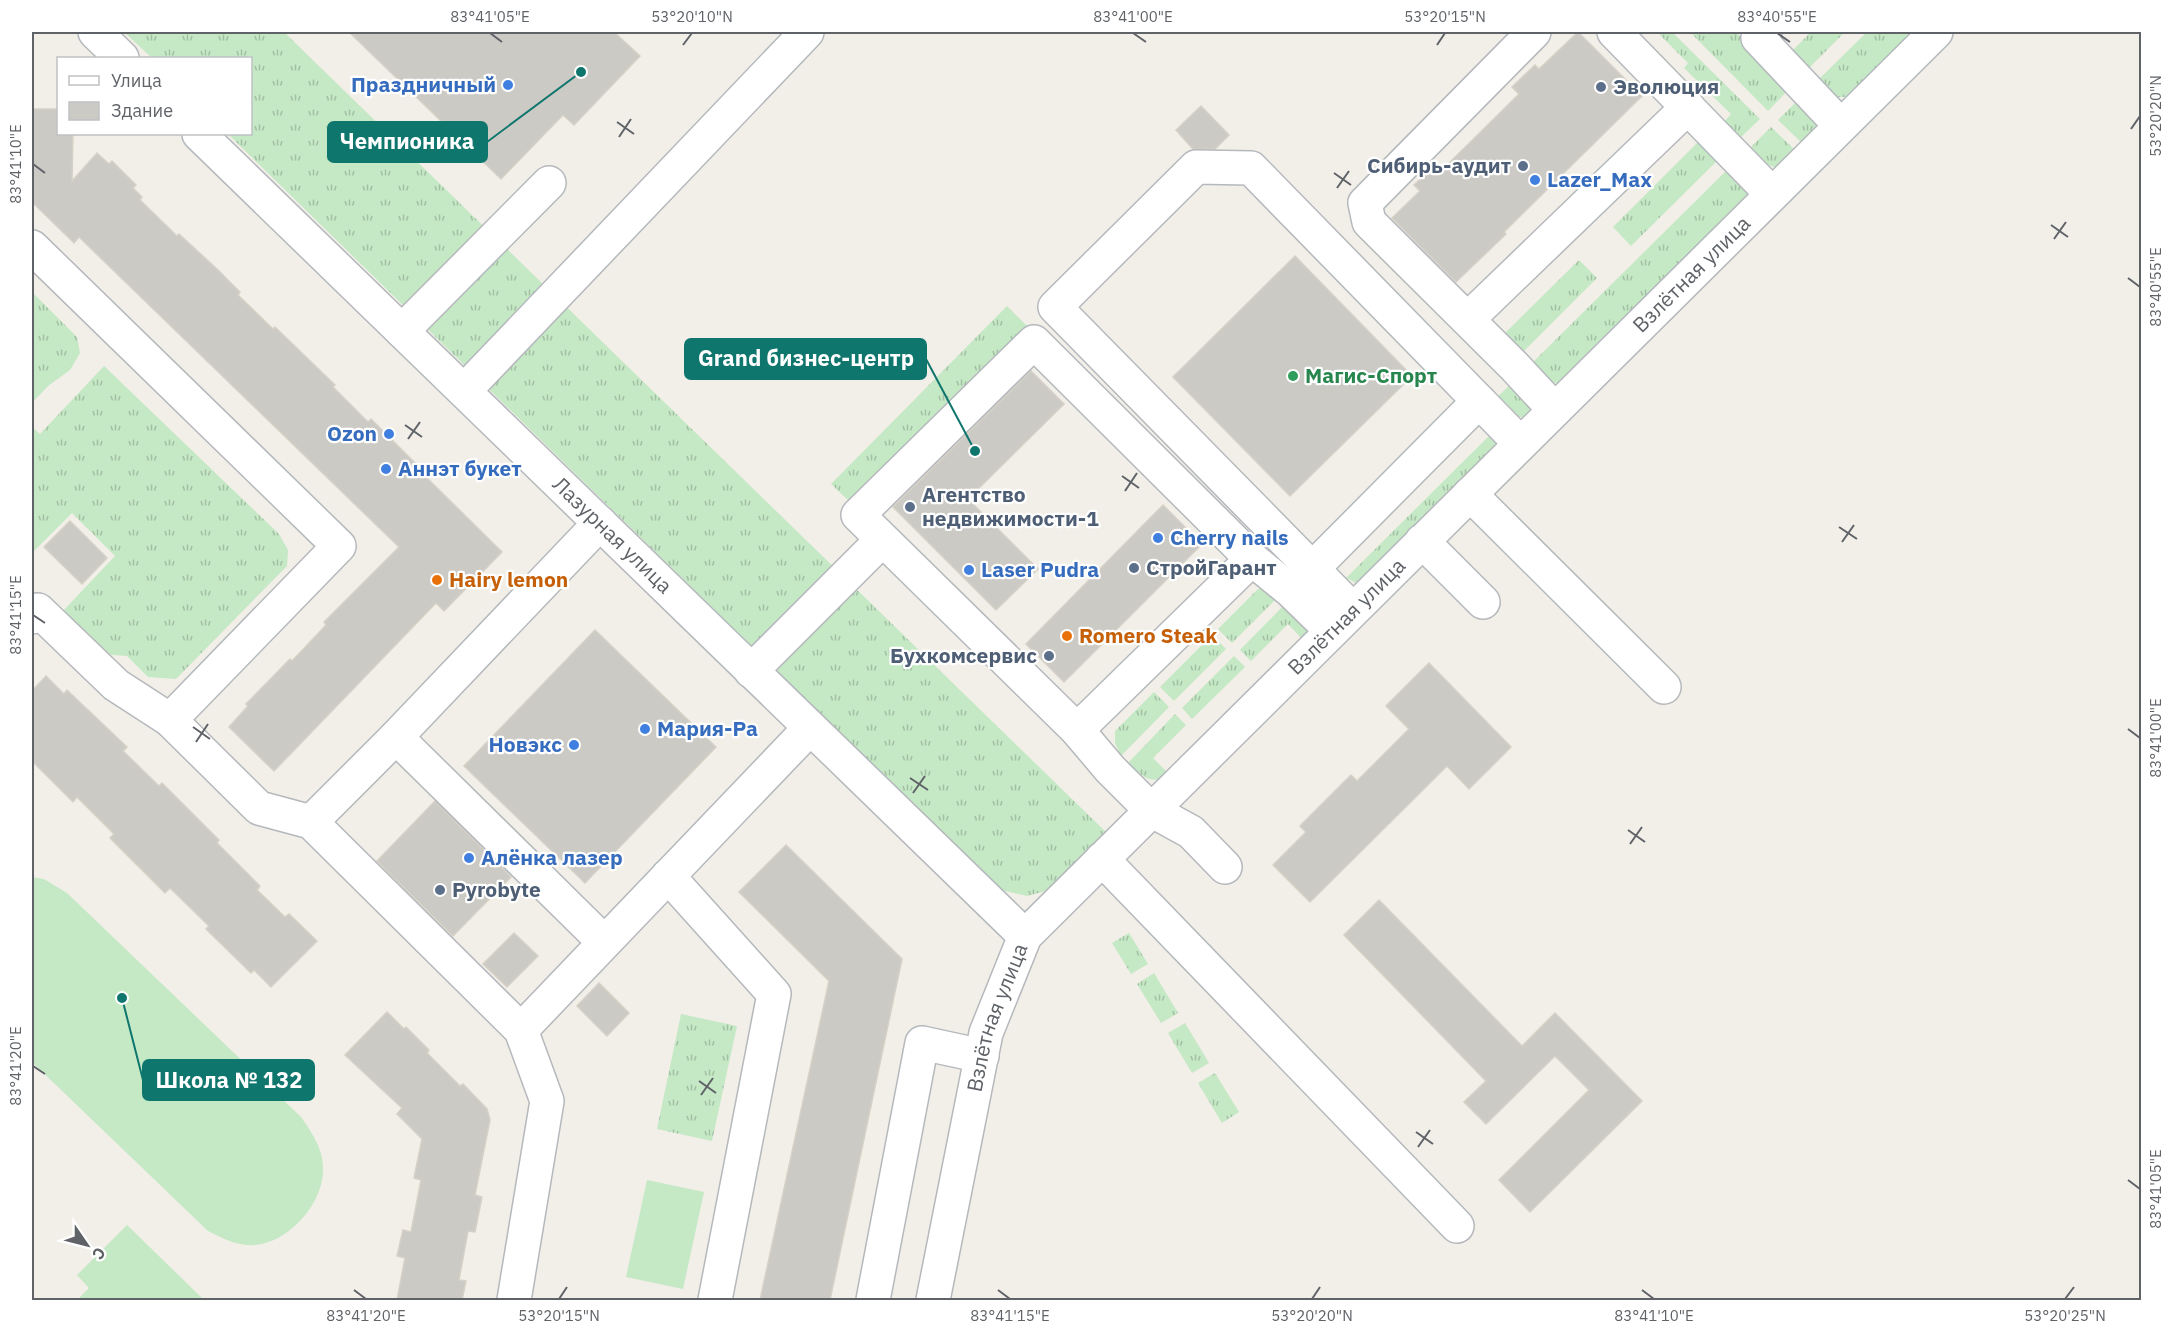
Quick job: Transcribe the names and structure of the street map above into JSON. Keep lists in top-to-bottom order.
{
  "streets": {
    "street": ["Взлётная улица", "Лазурная улица"]
  },
  "crossings": [
    ["Взлётная улица", "Лазурная улица"]
  ],
  "places": [
    "Чемпионика",
    "Праздничный",
    "Эволюция",
    "Сибирь-аудит",
    "Lazer_Max",
    "Магис-Спорт",
    "Ozon",
    "Grand бизнес-центр",
    "Аннэт букет",
    "Агентство недвижимости-1",
    "Cherry nails",
    "СтройГарант",
    "Laser Pudra",
    "Hairy lemon",
    "Romero Steak",
    "Бухкомсервис",
    "Мария-Ра",
    "Новэкс",
    "Алёнка лазер",
    "Pyrobyte",
    "Школа № 132"
  ],
  "legend": ["Улица", "Здание"],
  "north": "bottom right",
  "coordinates": [
    "83°41'05\"E",
    "53°20'10\"N",
    "83°41'00\"E",
    "53°20'15\"N",
    "83°40'55\"E",
    "53°20'20\"N",
    "83°41'10\"E",
    "83°41'15\"E",
    "83°41'20\"E",
    "53°20'25\"N"
  ]
}
